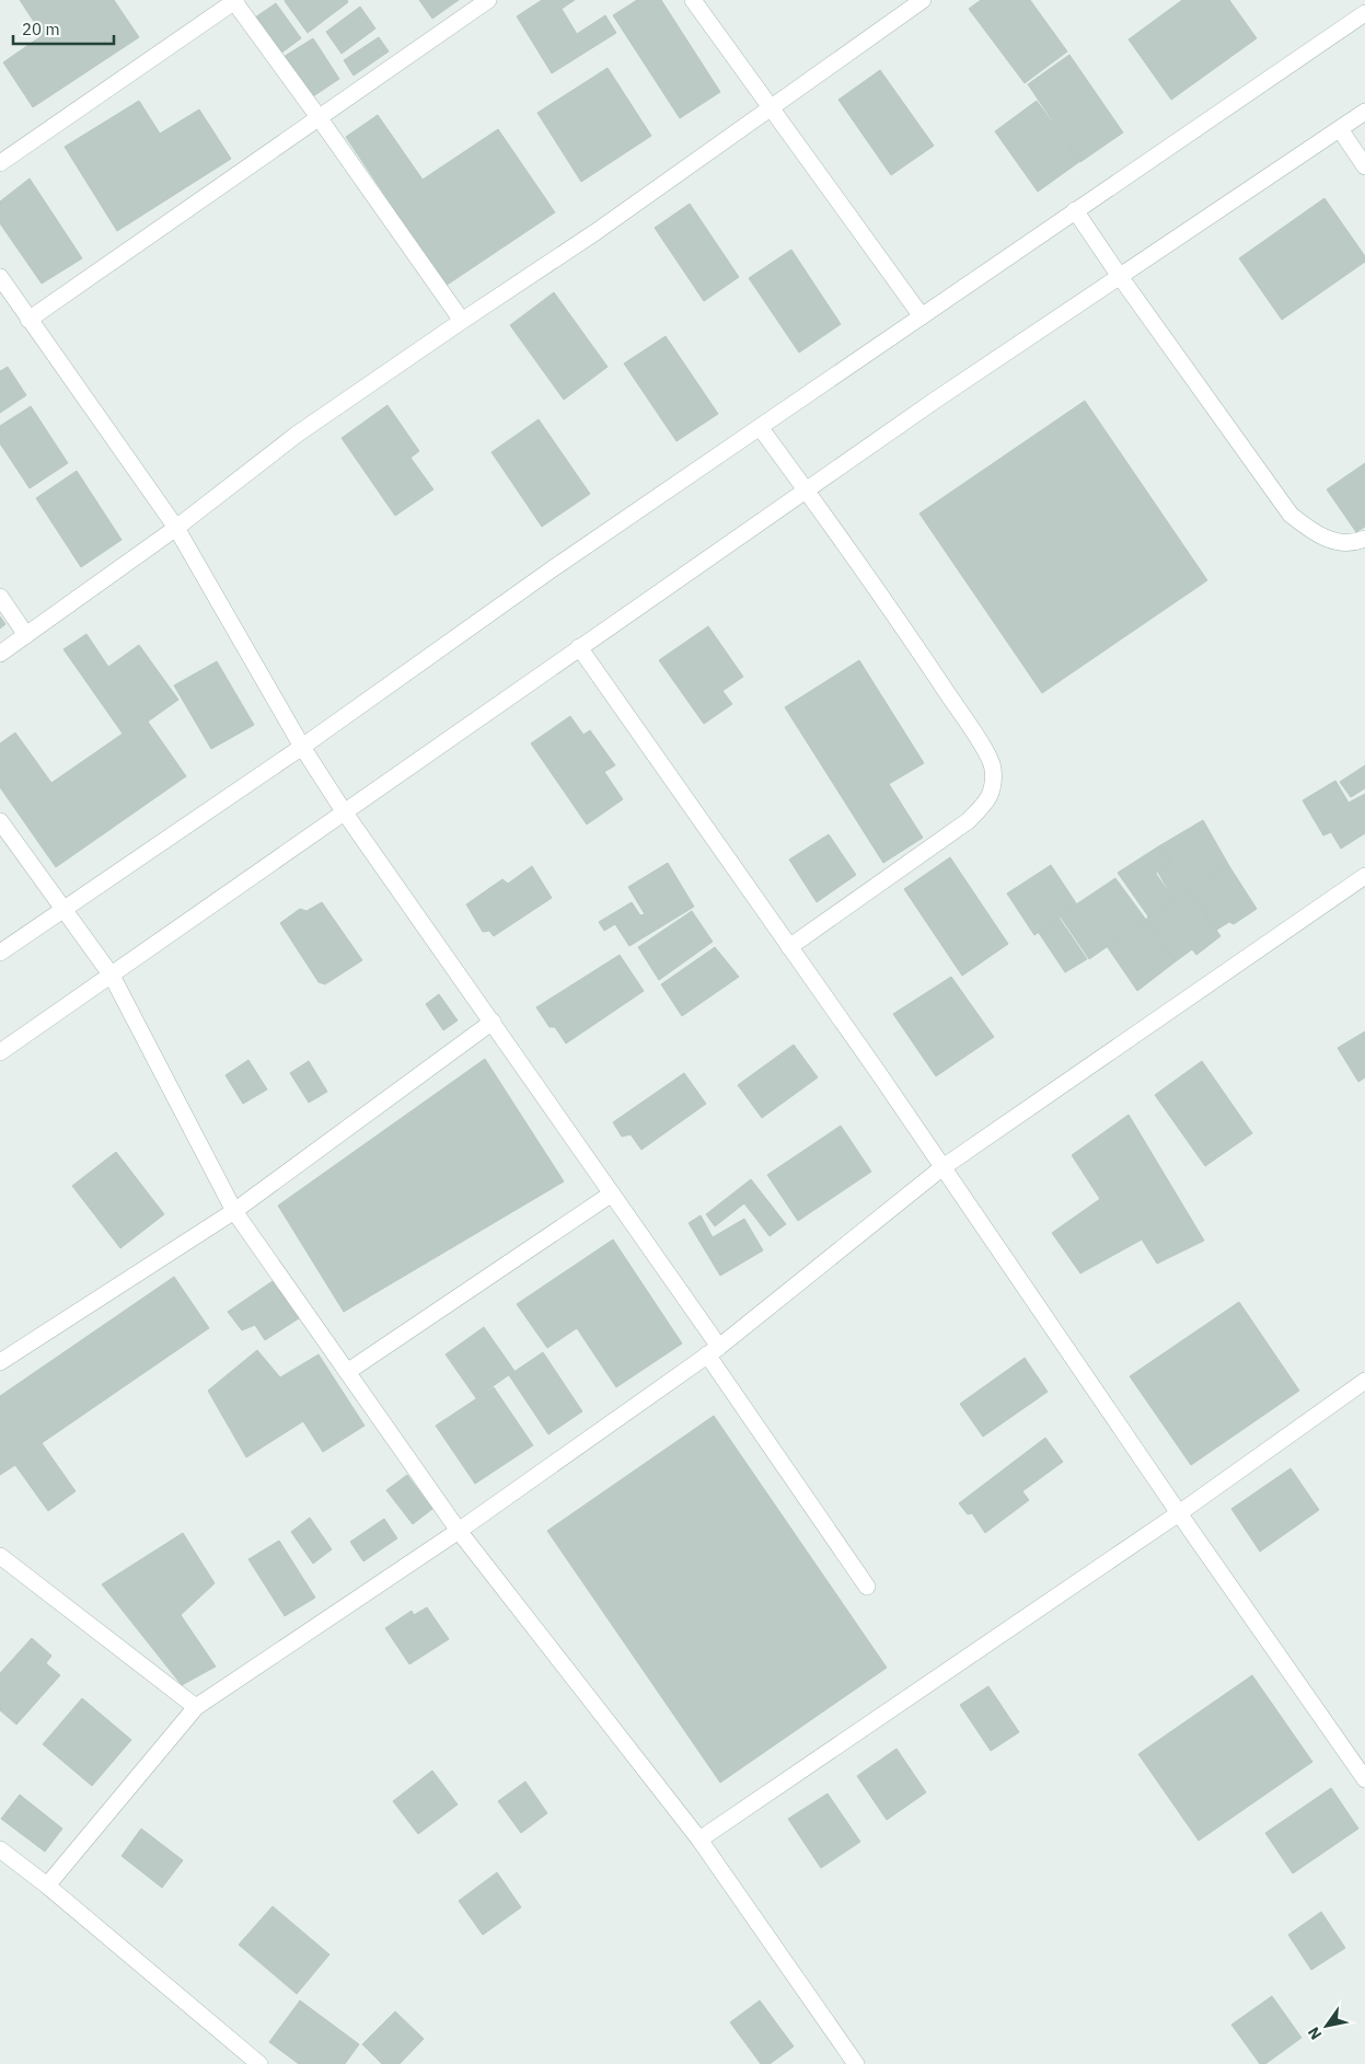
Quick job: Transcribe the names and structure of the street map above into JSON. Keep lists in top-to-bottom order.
{
  "scale_bar": "20 m",
  "north": "bottom left"
}
